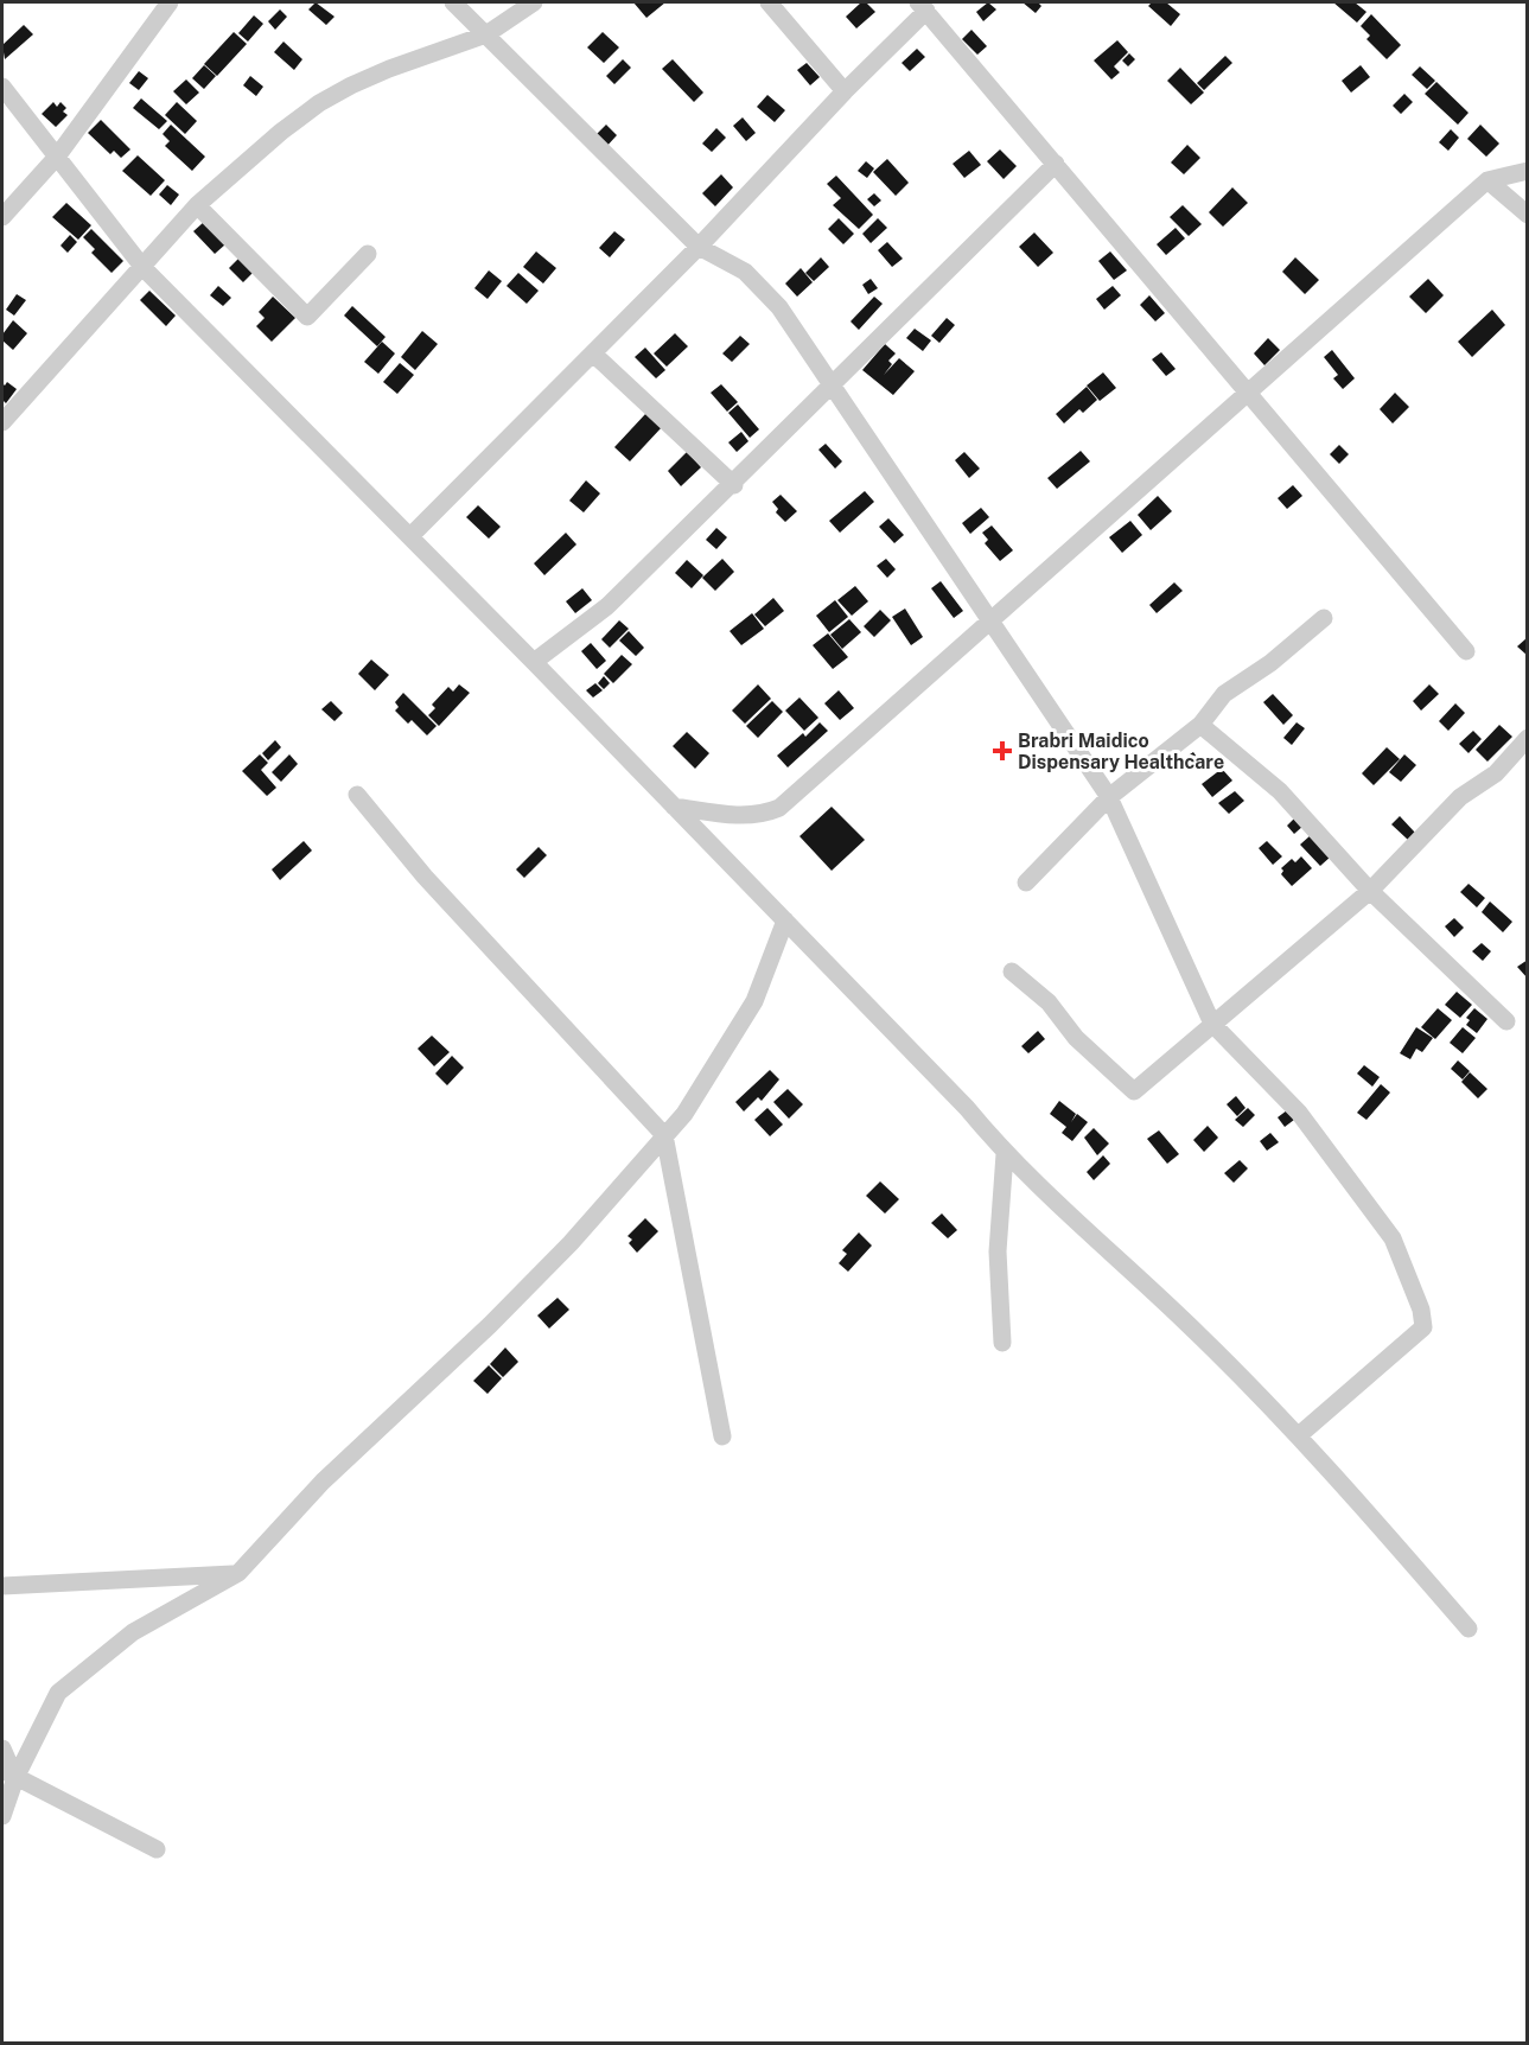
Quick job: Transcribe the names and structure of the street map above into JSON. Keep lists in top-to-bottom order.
{
  "places": {
    "health": ["Brabri Maidico Dispensary Healthcare"]
  }
}
